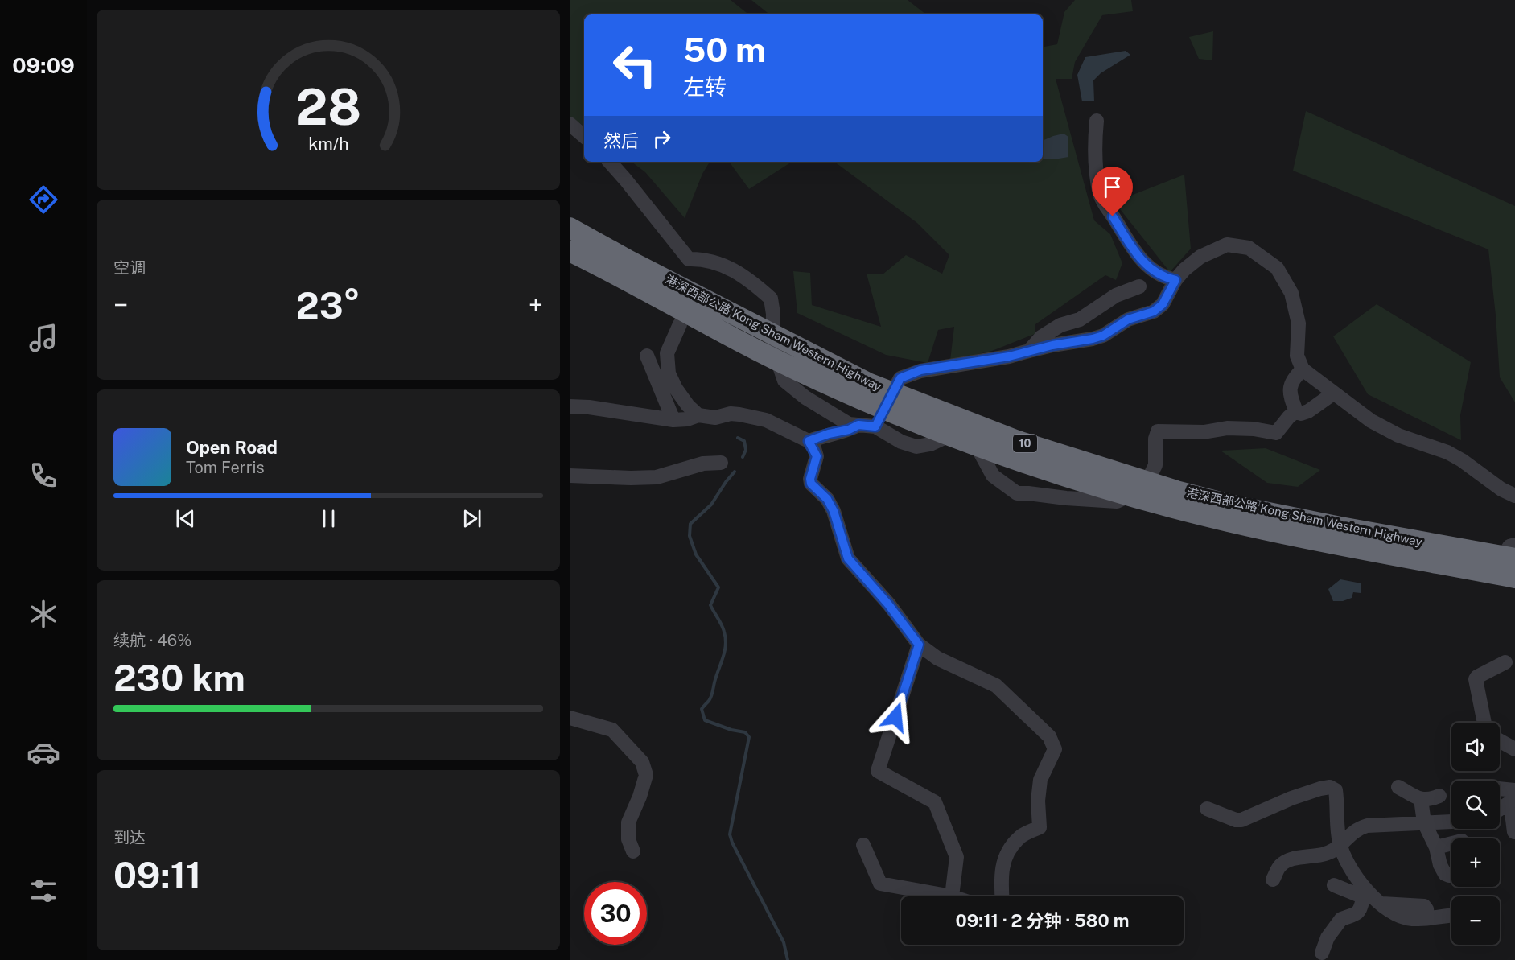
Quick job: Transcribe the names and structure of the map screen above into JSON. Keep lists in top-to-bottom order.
{
  "streets": {
    "highway": ["港深西部公路 Kong Sham Western Highway", "10"]
  },
  "page": {
    "tabs": "09:09",
    "turn": ["50 m", "左转"],
    "then": "然后",
    "tile": [
      "空调",
      ["续航 · 46%", "230 km"],
      ["到达", "09:11"]
    ],
    "heat": ["−", "23°", "+"],
    "song": ["Open Road", "Tom Ferris"],
    "map_buttons": ["+", "−"],
    "limit": "30",
    "trip": "09:11 · 2 分钟 · 580 m",
    "gauge": ["28", "km/h"]
  }
}
